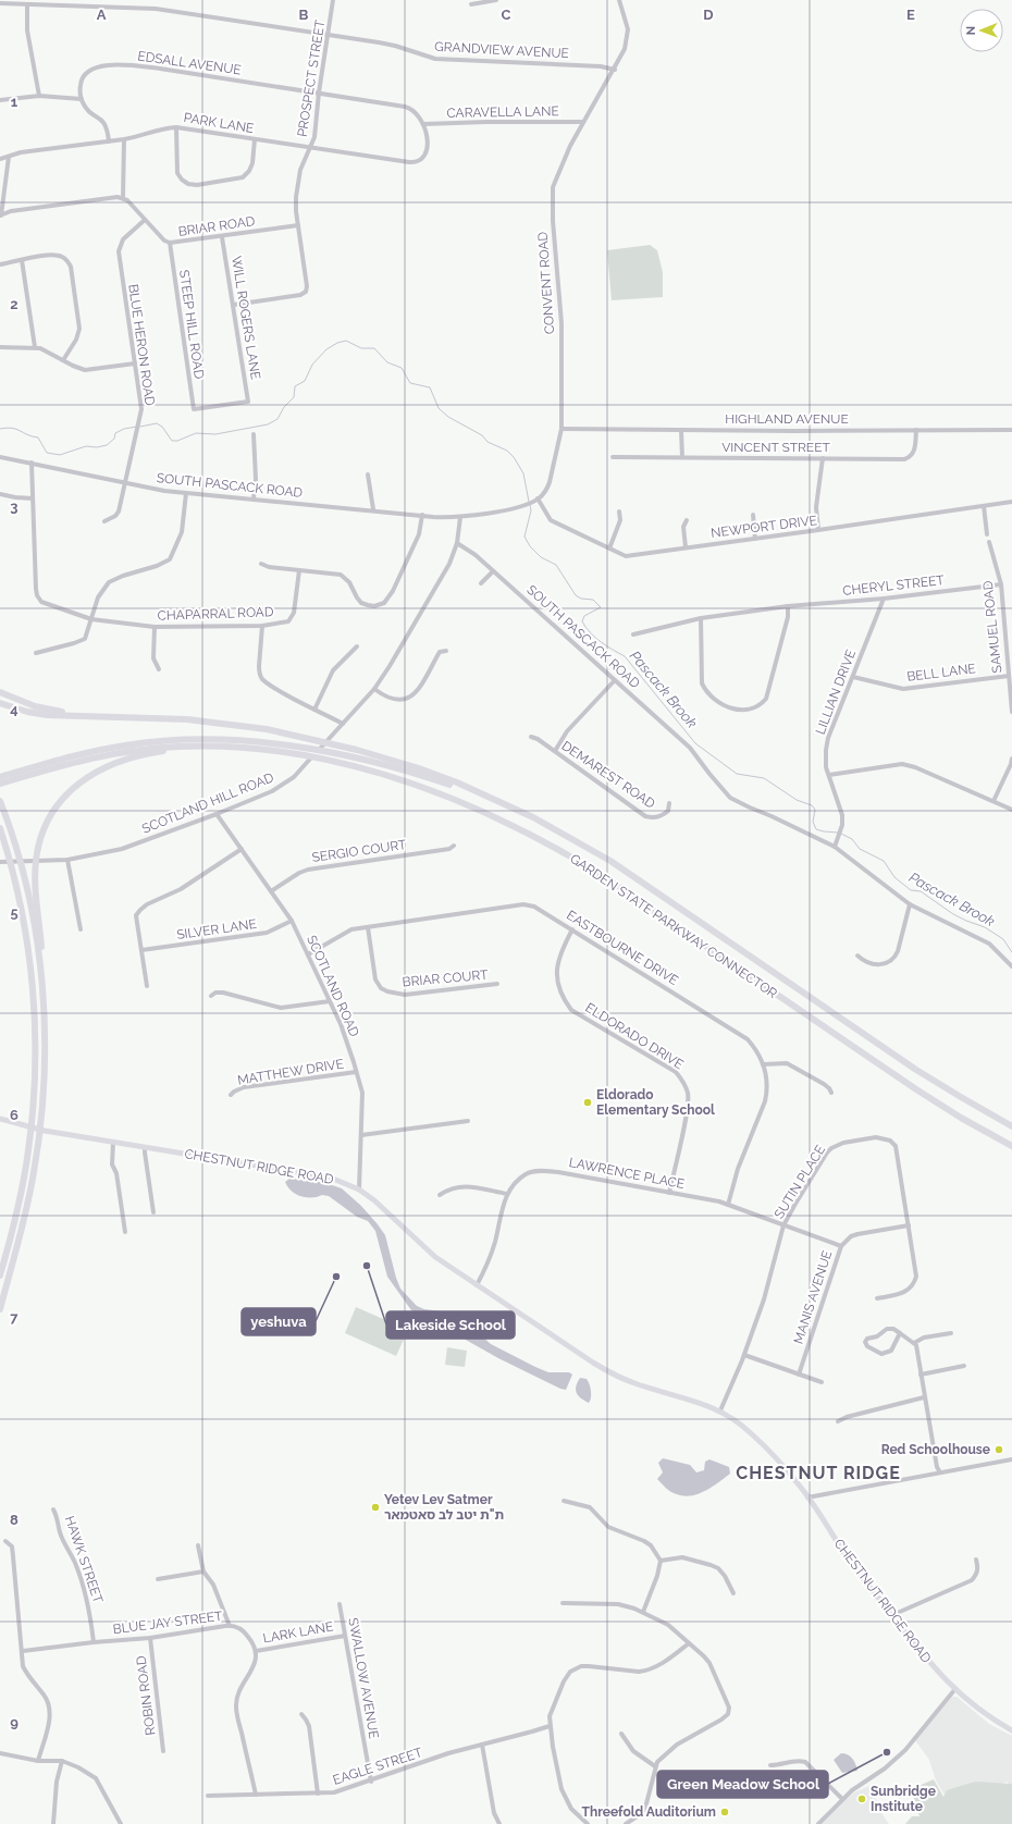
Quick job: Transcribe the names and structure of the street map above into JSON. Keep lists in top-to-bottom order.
{
  "streets": {
    "highway": ["GARDEN STATE PARKWAY CONNECTOR"],
    "main road": ["CHESTNUT RIDGE ROAD"],
    "street": [
      "GRANDVIEW AVENUE",
      "EDSALL AVENUE",
      "PROSPECT STREET",
      "CARAVELLA LANE",
      "PARK LANE",
      "BRIAR ROAD",
      "CONVENT ROAD",
      "WILL ROGERS LANE",
      "STEEP HILL ROAD",
      "BLUE HERON ROAD",
      "HIGHLAND AVENUE",
      "VINCENT STREET",
      "SOUTH PASCACK ROAD",
      "NEWPORT DRIVE",
      "CHERYL STREET",
      "CHAPARRAL ROAD",
      "SAMUEL ROAD",
      "BELL LANE",
      "LILLIAN DRIVE",
      "DEMAREST ROAD",
      "SCOTLAND HILL ROAD",
      "SERGIO COURT",
      "SILVER LANE",
      "EASTBOURNE DRIVE",
      "BRIAR COURT",
      "SCOTLAND ROAD",
      "ELDORADO DRIVE",
      "MATTHEW DRIVE",
      "LAWRENCE PLACE",
      "SUTIN PLACE",
      "MANIS AVENUE",
      "HAWK STREET",
      "BLUE JAY STREET",
      "LARK LANE",
      "SWALLOW AVENUE",
      "ROBIN ROAD",
      "EAGLE STREET"
    ]
  },
  "crossings": [
    ["GRANDVIEW AVENUE", "PROSPECT STREET"],
    ["GRANDVIEW AVENUE", "CONVENT ROAD"],
    ["EDSALL AVENUE", "PROSPECT STREET"],
    ["PROSPECT STREET", "PARK LANE"],
    ["PROSPECT STREET", "BRIAR ROAD"],
    ["PROSPECT STREET", "WILL ROGERS LANE"],
    ["CARAVELLA LANE", "PARK LANE"],
    ["CARAVELLA LANE", "CONVENT ROAD"],
    ["BRIAR ROAD", "WILL ROGERS LANE"],
    ["BRIAR ROAD", "STEEP HILL ROAD"],
    ["BRIAR ROAD", "BLUE HERON ROAD"],
    ["CONVENT ROAD", "HIGHLAND AVENUE"],
    ["CONVENT ROAD", "NEWPORT DRIVE"],
    ["WILL ROGERS LANE", "STEEP HILL ROAD"],
    ["BLUE HERON ROAD", "SOUTH PASCACK ROAD"],
    ["HIGHLAND AVENUE", "VINCENT STREET"],
    ["SOUTH PASCACK ROAD", "CHAPARRAL ROAD"],
    ["SOUTH PASCACK ROAD", "LILLIAN DRIVE"],
    ["SOUTH PASCACK ROAD", "SCOTLAND HILL ROAD"],
    ["CHERYL STREET", "SAMUEL ROAD"],
    ["CHERYL STREET", "LILLIAN DRIVE"],
    ["SAMUEL ROAD", "BELL LANE"],
    ["BELL LANE", "LILLIAN DRIVE"],
    ["SCOTLAND HILL ROAD", "SCOTLAND ROAD"],
    ["SERGIO COURT", "SCOTLAND ROAD"],
    ["SILVER LANE", "SCOTLAND ROAD"],
    ["EASTBOURNE DRIVE", "BRIAR COURT"],
    ["EASTBOURNE DRIVE", "SCOTLAND ROAD"],
    ["EASTBOURNE DRIVE", "ELDORADO DRIVE"],
    ["EASTBOURNE DRIVE", "LAWRENCE PLACE"],
    ["SCOTLAND ROAD", "MATTHEW DRIVE"],
    ["SCOTLAND ROAD", "CHESTNUT RIDGE ROAD"],
    ["ELDORADO DRIVE", "LAWRENCE PLACE"],
    ["CHESTNUT RIDGE ROAD", "LAWRENCE PLACE"],
    ["CHESTNUT RIDGE ROAD", "SUTIN PLACE"],
    ["LAWRENCE PLACE", "SUTIN PLACE"],
    ["LAWRENCE PLACE", "MANIS AVENUE"],
    ["SUTIN PLACE", "MANIS AVENUE"],
    ["HAWK STREET", "BLUE JAY STREET"],
    ["BLUE JAY STREET", "LARK LANE"],
    ["BLUE JAY STREET", "ROBIN ROAD"],
    ["LARK LANE", "SWALLOW AVENUE"],
    ["SWALLOW AVENUE", "EAGLE STREET"]
  ],
  "districts": ["CHESTNUT RIDGE"],
  "water": ["Pascack Brook"],
  "places": [
    "Eldorado Elementary School",
    "Lakeside School",
    "yeshuva",
    "Red Schoolhouse",
    "Yetev Lev Satmer ת\"ת יטב לב סאטמאר",
    "Green Meadow School",
    "Sunbridge Institute",
    "Threefold Auditorium"
  ],
  "north": "left",
  "grid": {
    "columns": [
      "A",
      "B",
      "C",
      "D",
      "E"
    ],
    "rows": [
      "1",
      "2",
      "3",
      "4",
      "5",
      "6",
      "7",
      "8",
      "9"
    ]
  }
}
